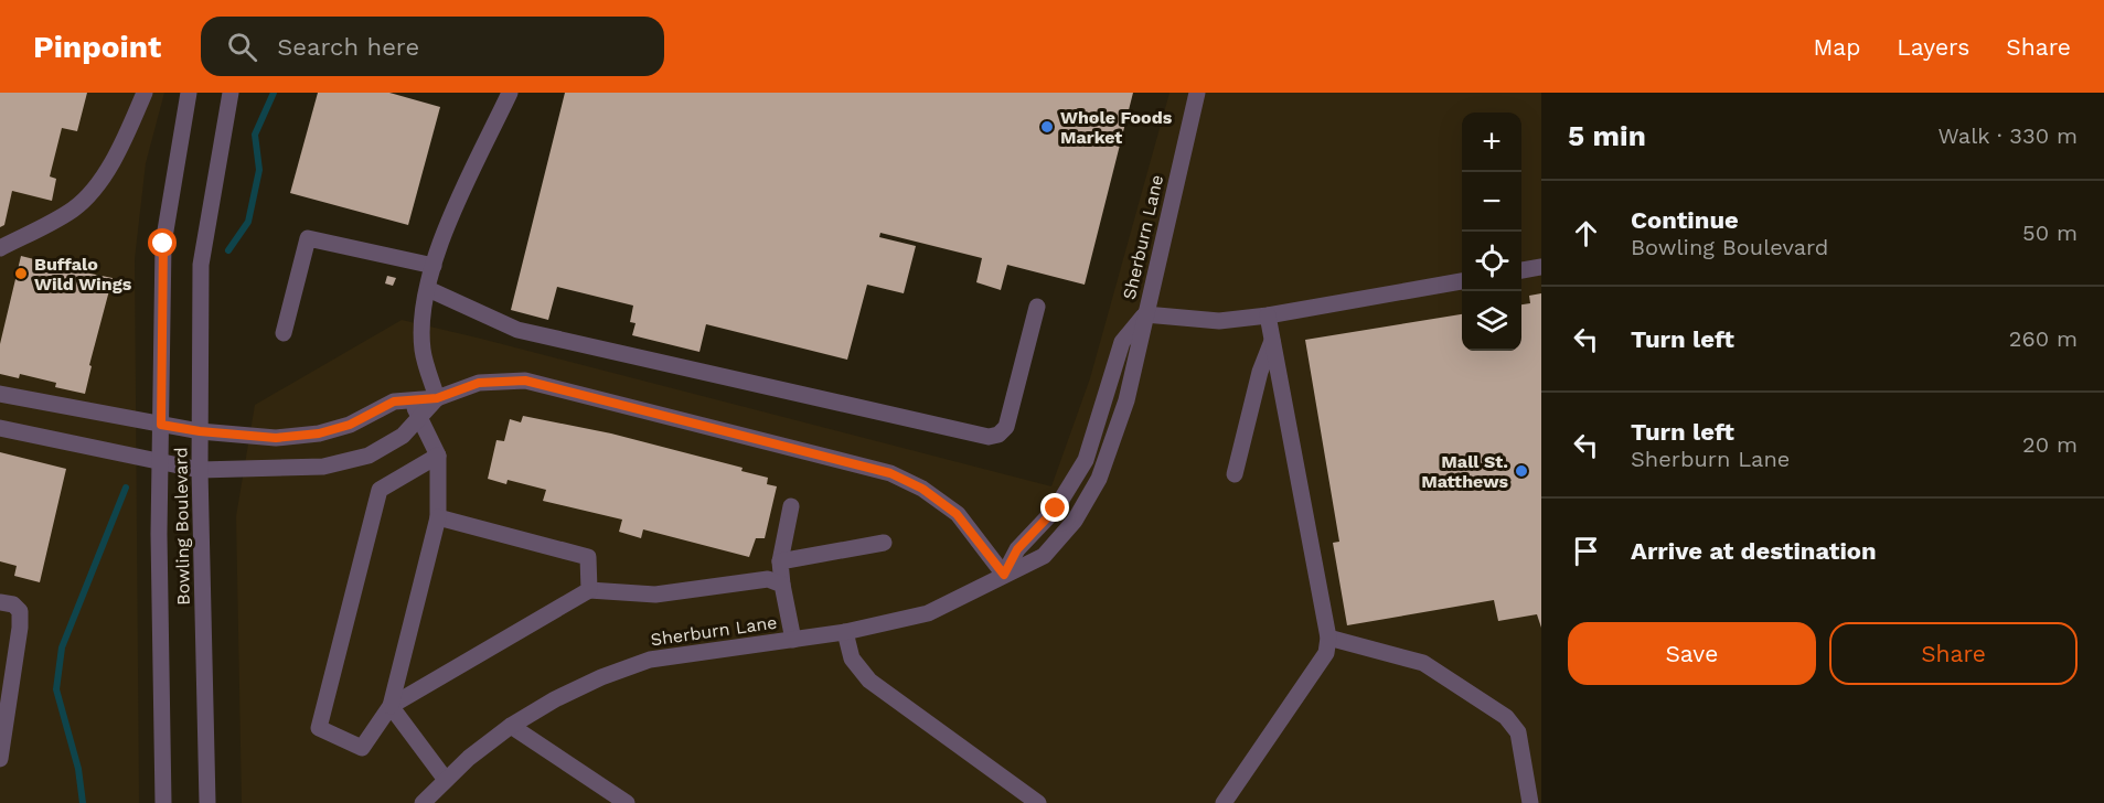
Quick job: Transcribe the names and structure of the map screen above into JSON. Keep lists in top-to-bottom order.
{
  "streets": {
    "street": ["Sherburn Lane", "Bowling Boulevard"]
  },
  "places": ["Whole Foods Market", "Buffalo Wild Wings", "Mall St. Matthews"],
  "page": {
    "header": "Pinpoint",
    "search": "Search here",
    "nav": ["Map", "Layers", "Share"],
    "heading": ["5 min", "Walk · 330 m"],
    "map_buttons": ["+", "−"],
    "list": [
      ["Continue", "Bowling Boulevard", "50 m"],
      ["Turn left", "260 m"],
      ["Turn left", "Sherburn Lane", "20 m"],
      "Arrive at destination"
    ],
    "buttons": ["Save", "Share"]
  }
}
